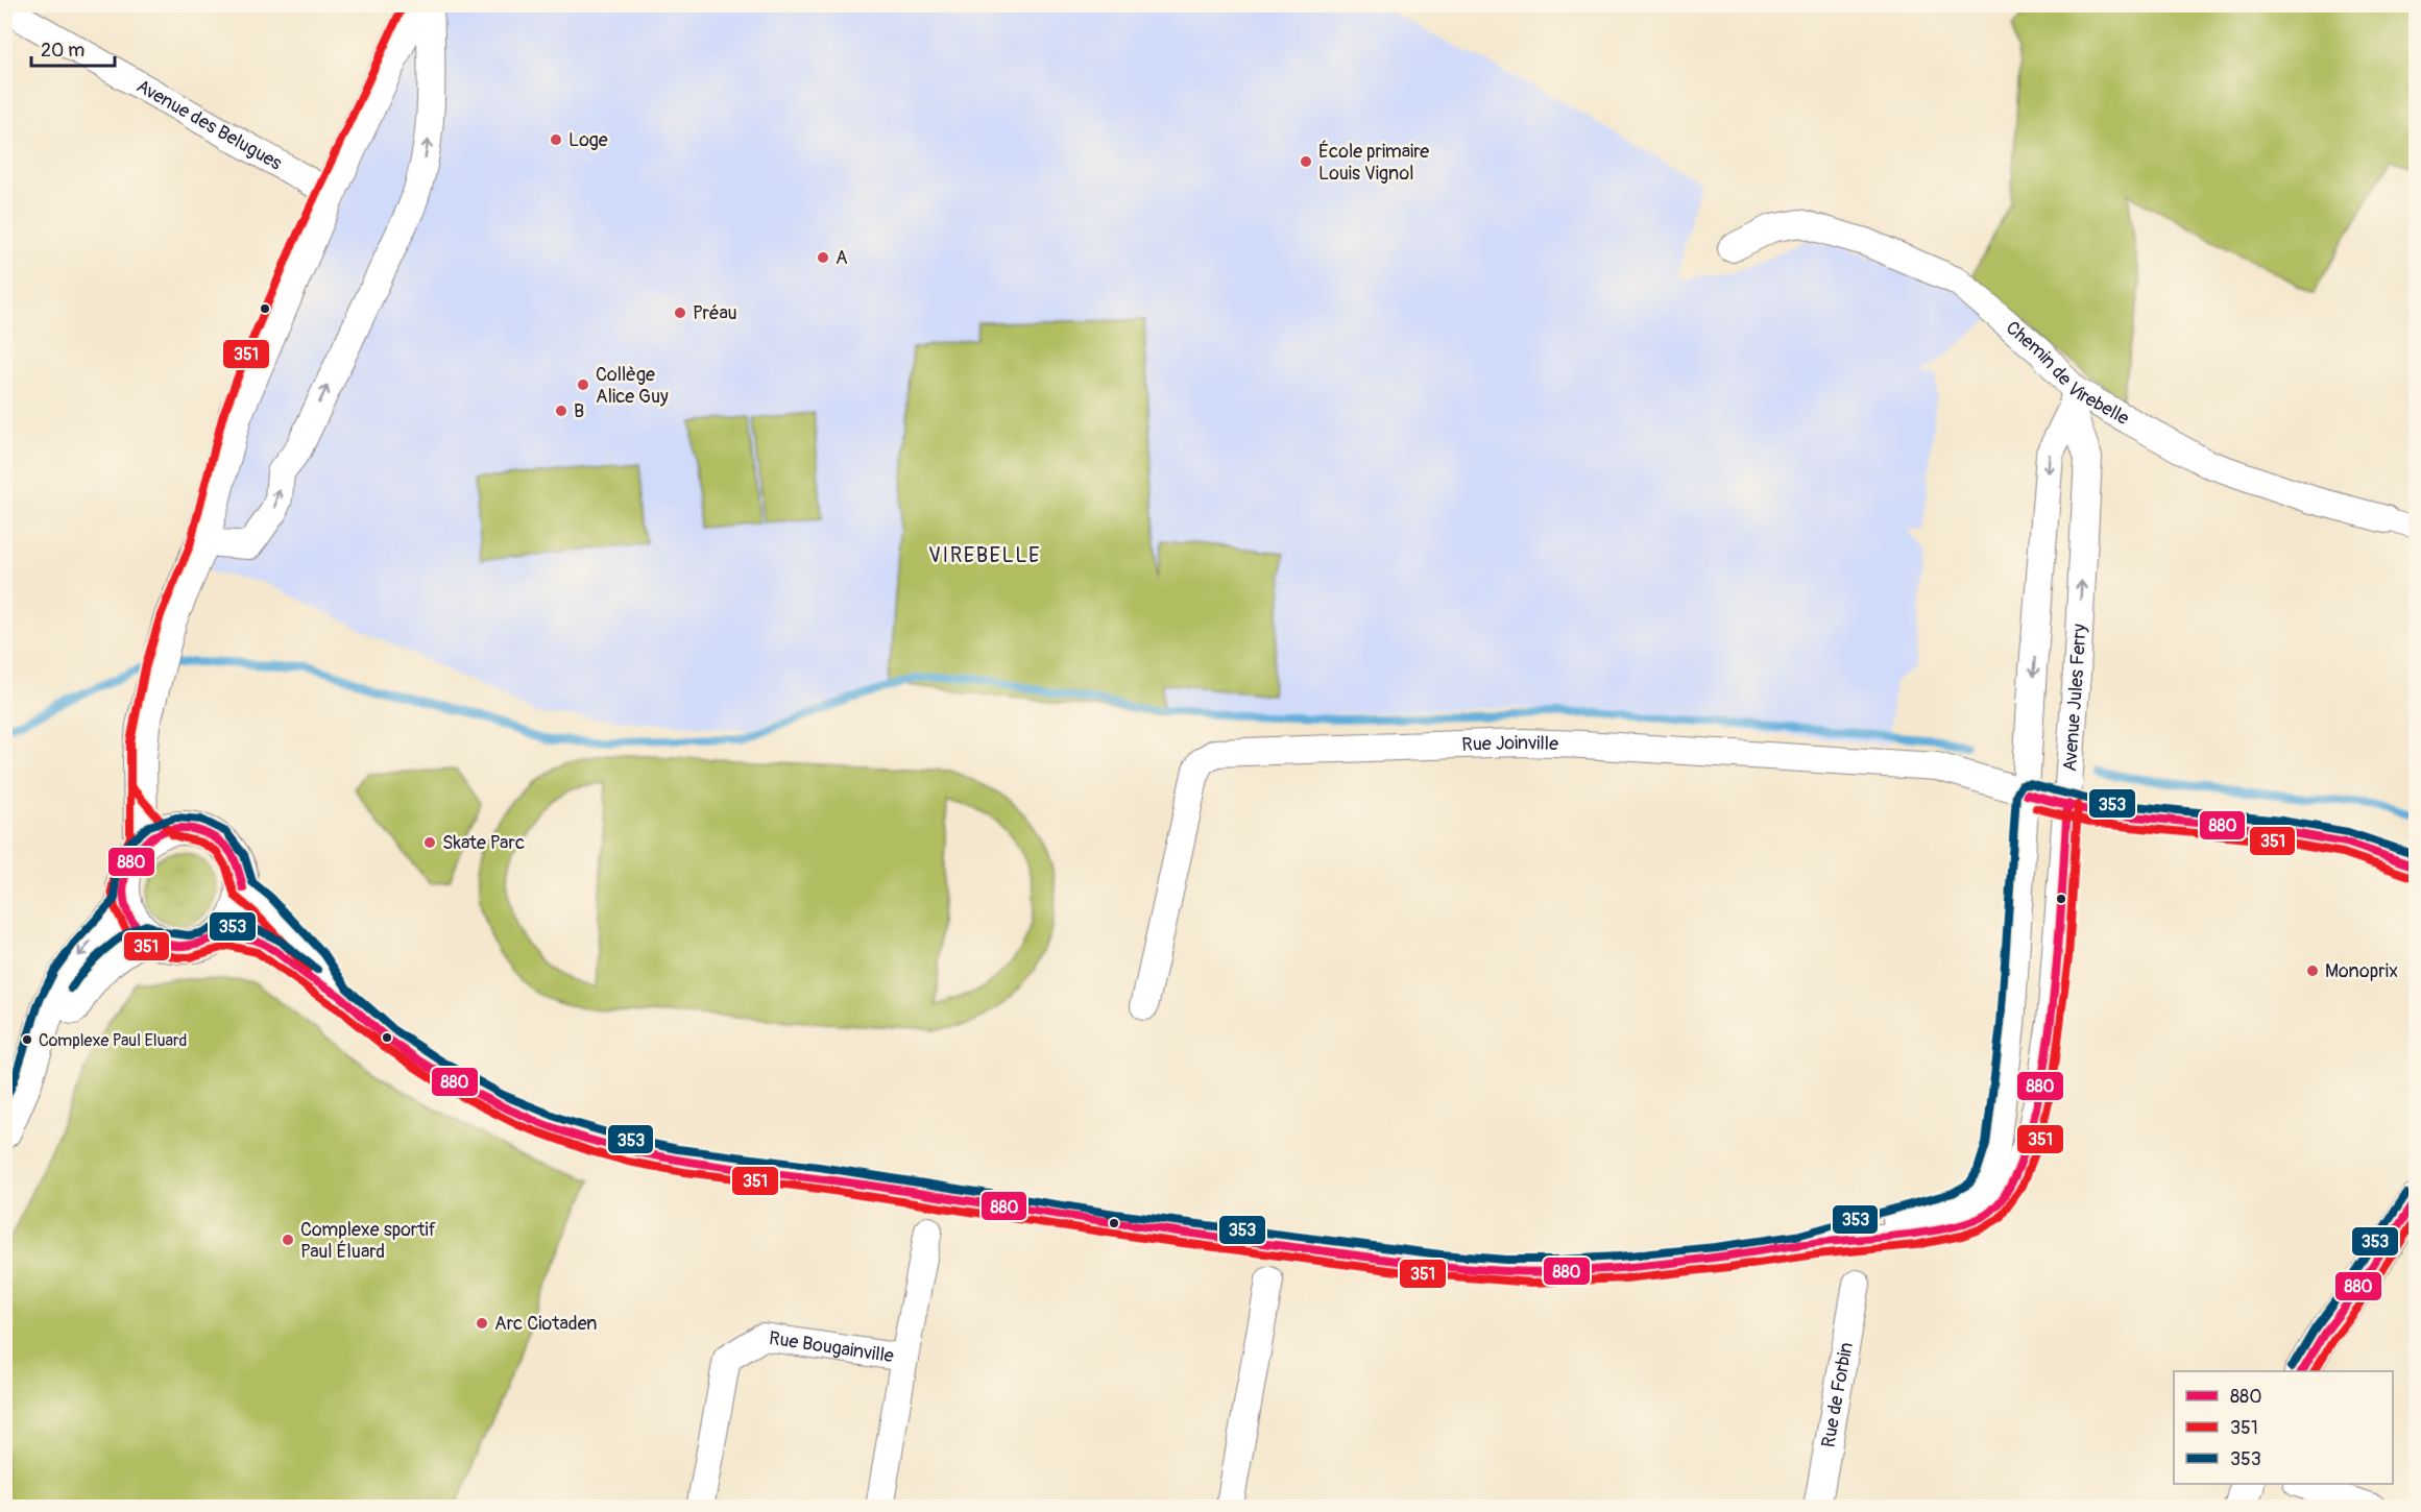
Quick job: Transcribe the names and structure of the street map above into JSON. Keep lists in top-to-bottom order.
{
  "streets": {
    "street": [
      "Avenue des Belugues",
      "Chemin de Virebelle",
      "Avenue Jules Ferry",
      "Rue Joinville",
      "Rue Bougainville",
      "Rue de Forbin"
    ]
  },
  "crossings": [
    ["Chemin de Virebelle", "Avenue Jules Ferry"],
    ["Avenue Jules Ferry", "Rue Joinville"]
  ],
  "districts": ["VIREBELLE"],
  "places": [
    "Loge",
    "École primaire Louis Vignol",
    "A",
    "Préau",
    "Collège Alice Guy",
    "B",
    "Skate Parc",
    "Monoprix",
    "Complexe Paul Eluard",
    "Complexe sportif Paul Éluard",
    "Arc Ciotaden"
  ],
  "lines": ["transit line 351", "transit line 353", "transit line 880"],
  "legend": ["880", "351", "353"],
  "scale_bar": "20 m"
}
